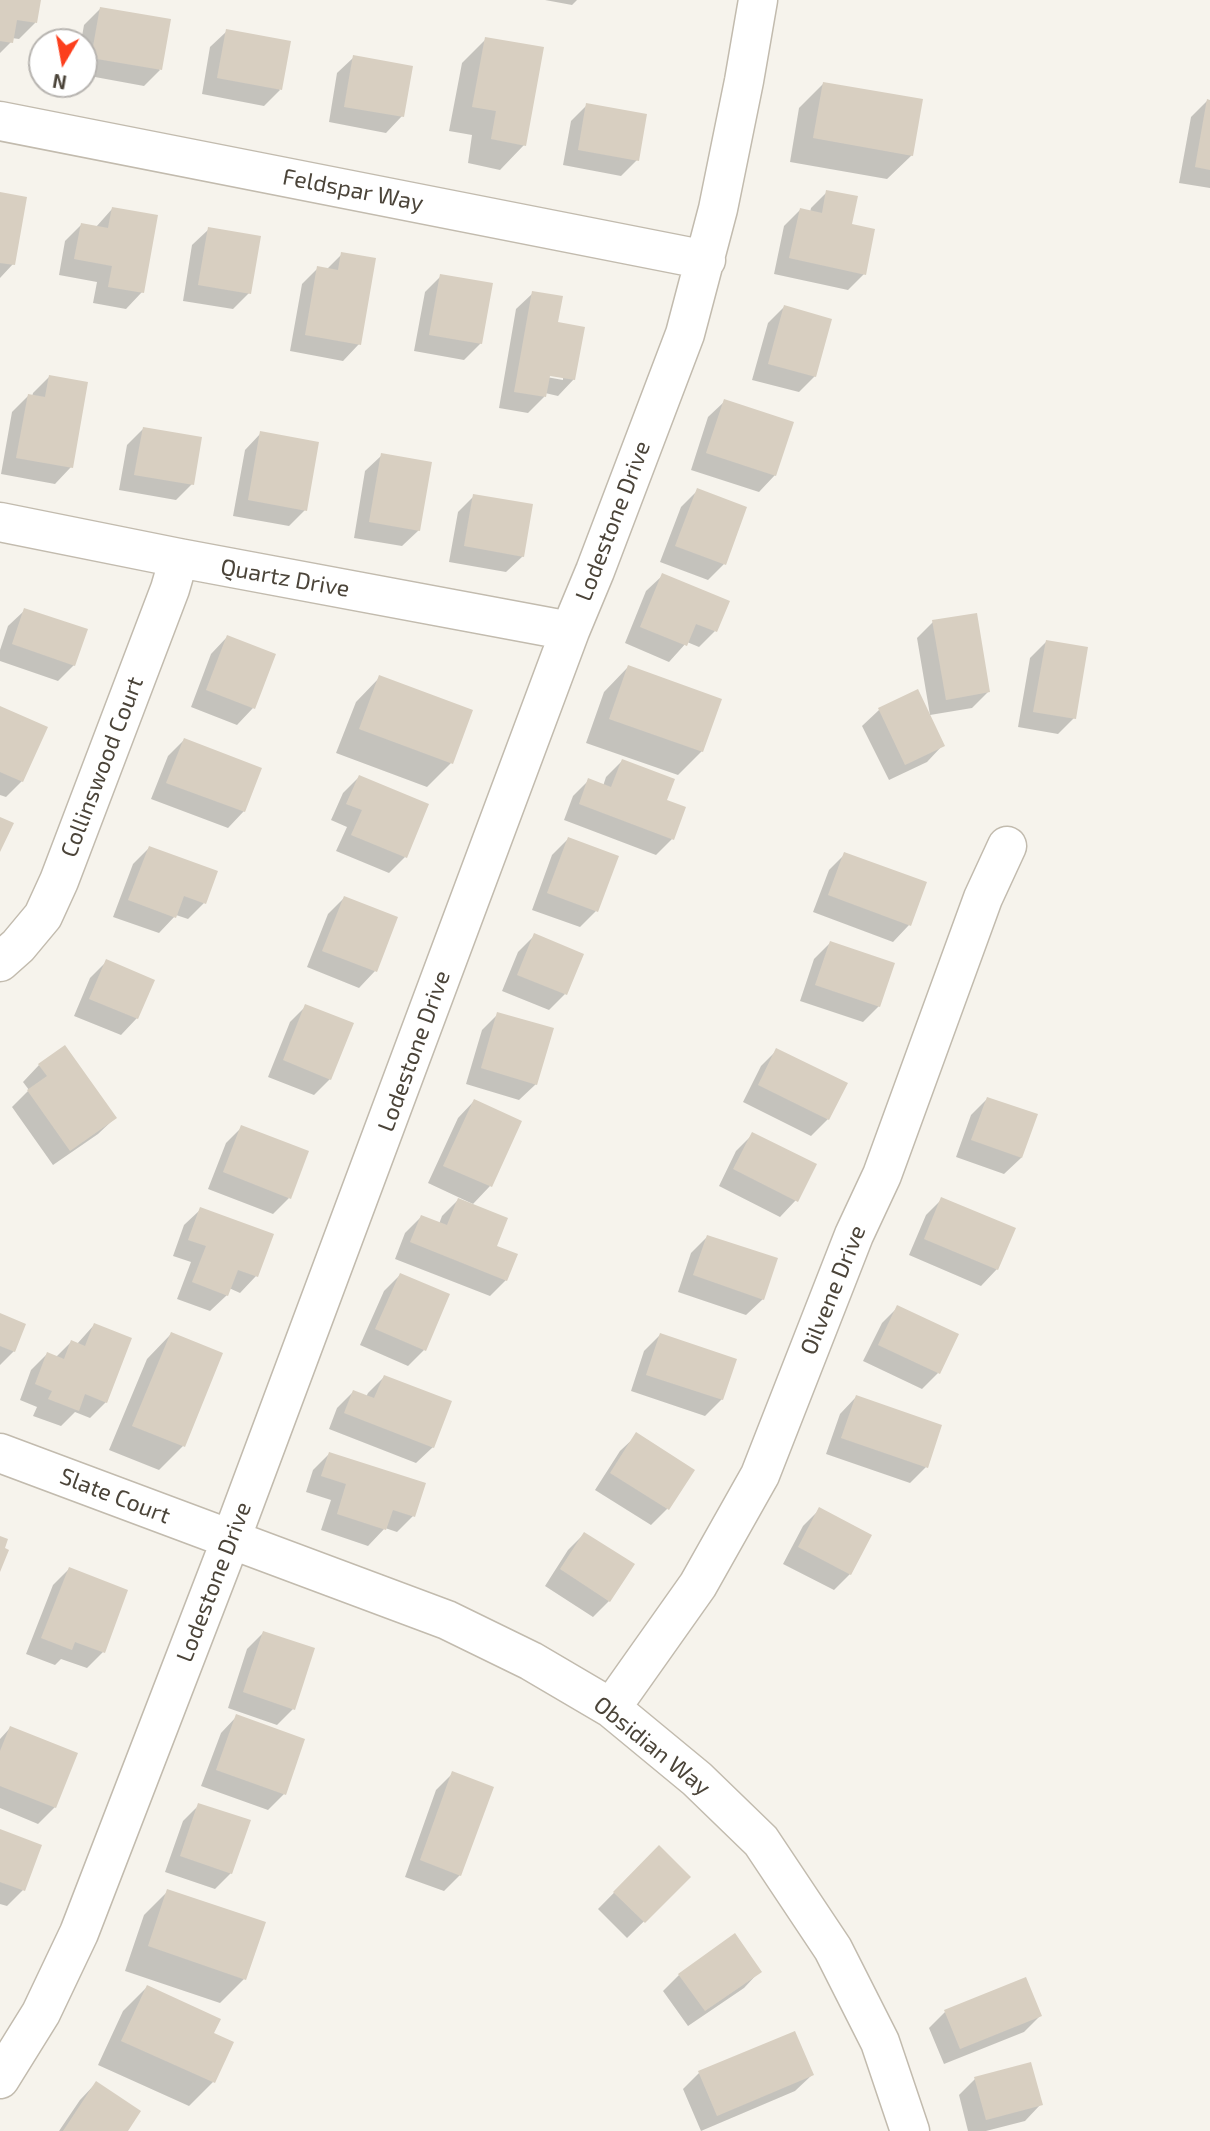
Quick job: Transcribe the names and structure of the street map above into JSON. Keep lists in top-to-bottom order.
{
  "streets": {
    "street": [
      "Feldspar Way",
      "Lodestone Drive",
      "Quartz Drive",
      "Collinswood Court",
      "Oilvene Drive",
      "Slate Court",
      "Obsidian Way"
    ]
  },
  "crossings": [
    ["Feldspar Way", "Lodestone Drive"],
    ["Lodestone Drive", "Quartz Drive"],
    ["Lodestone Drive", "Slate Court"],
    ["Lodestone Drive", "Obsidian Way"],
    ["Quartz Drive", "Collinswood Court"],
    ["Oilvene Drive", "Obsidian Way"],
    ["Slate Court", "Obsidian Way"]
  ],
  "north": "bottom"
}
